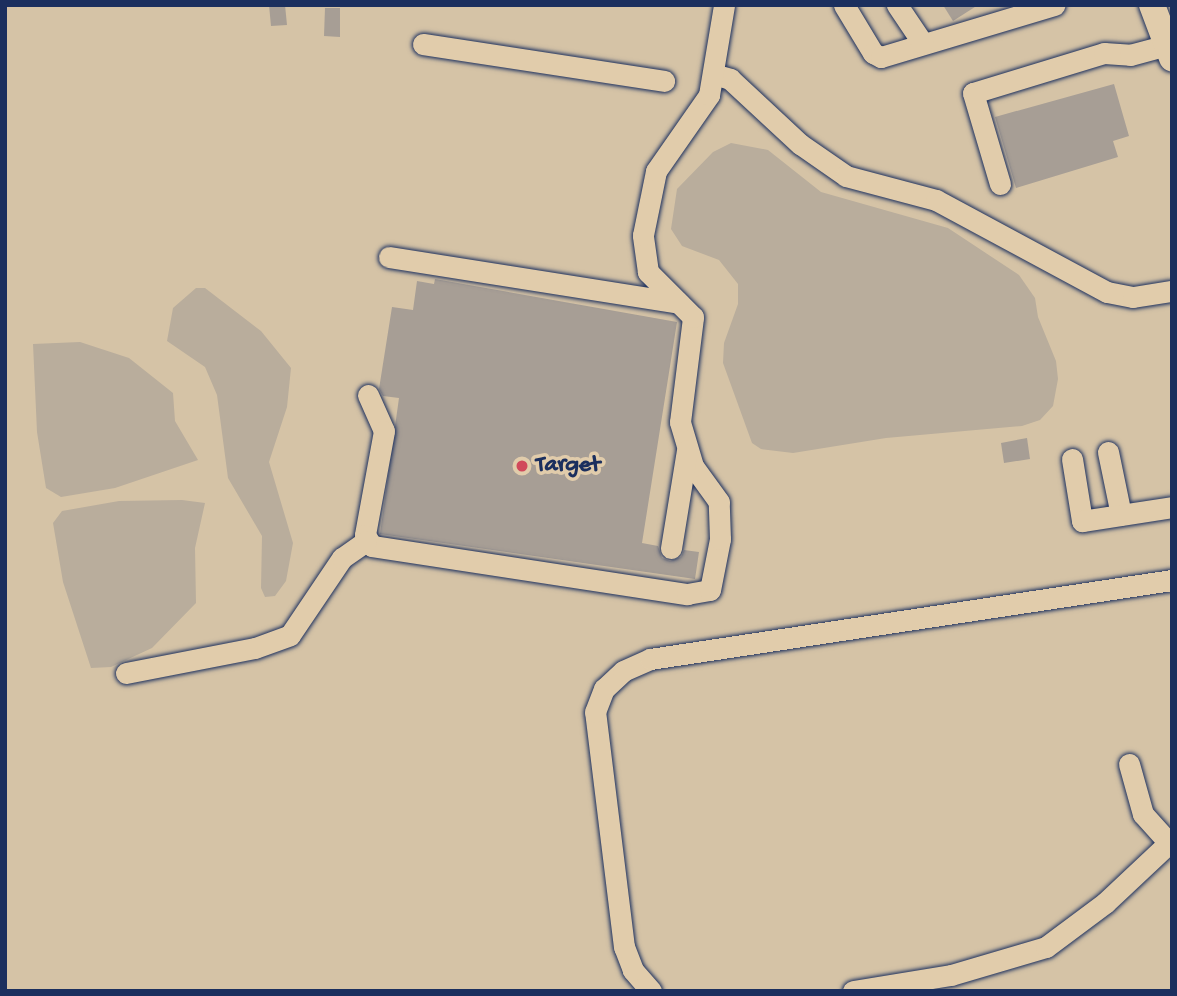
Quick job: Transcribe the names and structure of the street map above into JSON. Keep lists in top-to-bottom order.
{
  "places": ["Target"]
}
